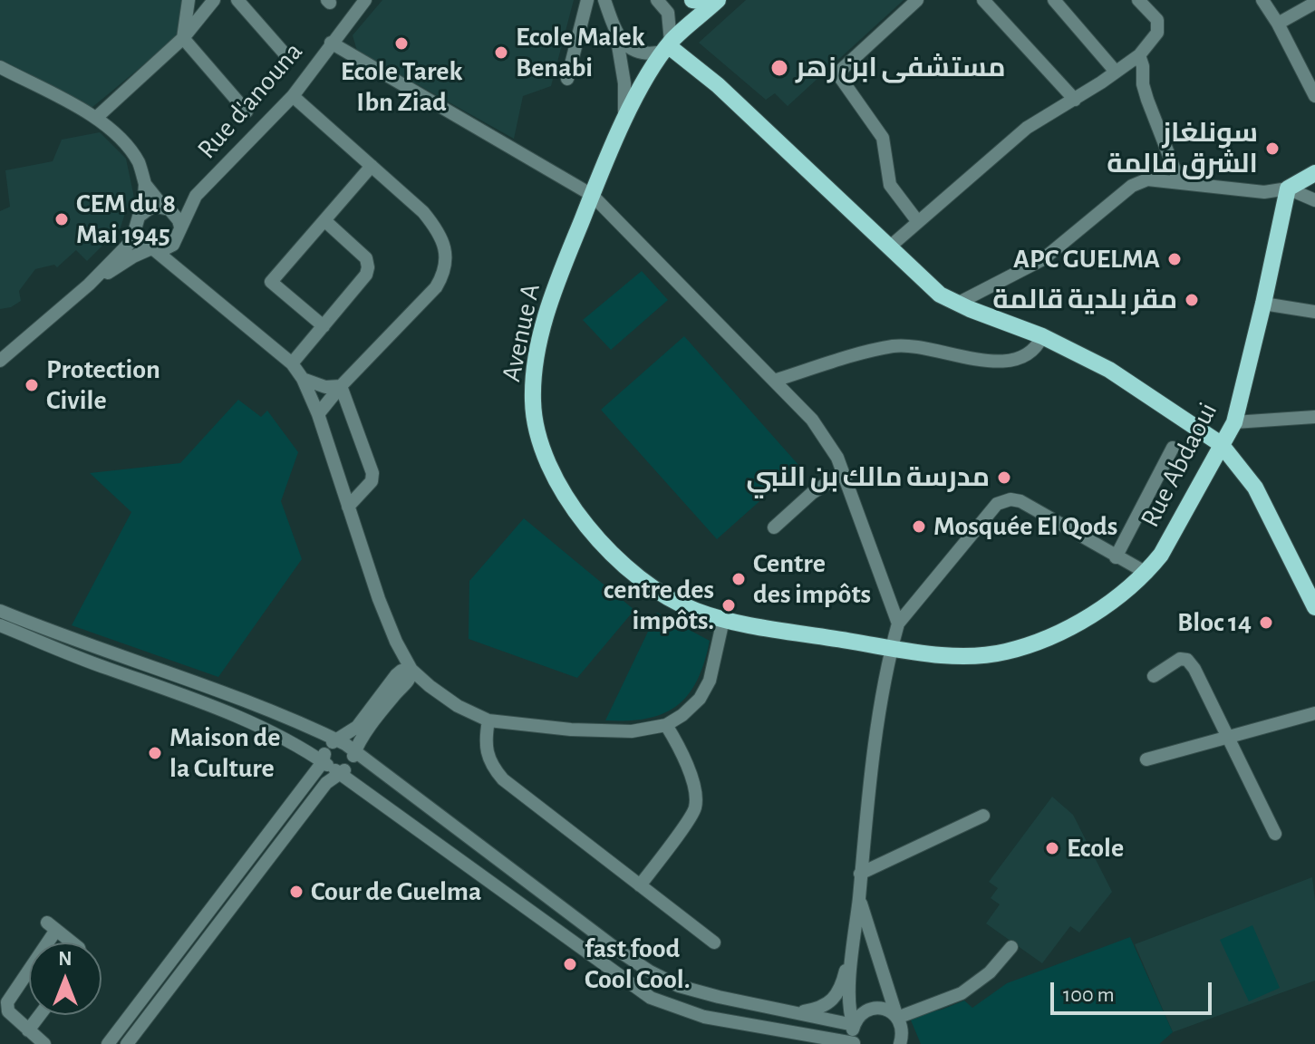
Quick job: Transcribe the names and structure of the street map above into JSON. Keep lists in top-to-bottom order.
{
  "streets": {
    "main road": ["Avenue A", "Rue Abdaoui"],
    "street": ["Rue d'anouna"]
  },
  "crossings": [
    ["Avenue A", "Rue Abdaoui"]
  ],
  "places": [
    "Ecole Tarek Ibn Ziad",
    "Ecole Malek Benabi",
    "مستشفى ابن زهر",
    "سونلغاز الشرق قالمة",
    "CEM du 8 Mai 1945",
    "APC GUELMA",
    "مقر بلدية قالمة",
    "Protection Civile",
    "مدرسة مالك بن النبي",
    "Mosquée El Qods",
    "Centre des impôts",
    "centre des impôts.",
    "Bloc 14",
    "Maison de la Culture",
    "Ecole",
    "Cour de Guelma",
    "fast food Cool Cool."
  ],
  "scale_bar": "100 m",
  "north": "top"
}
